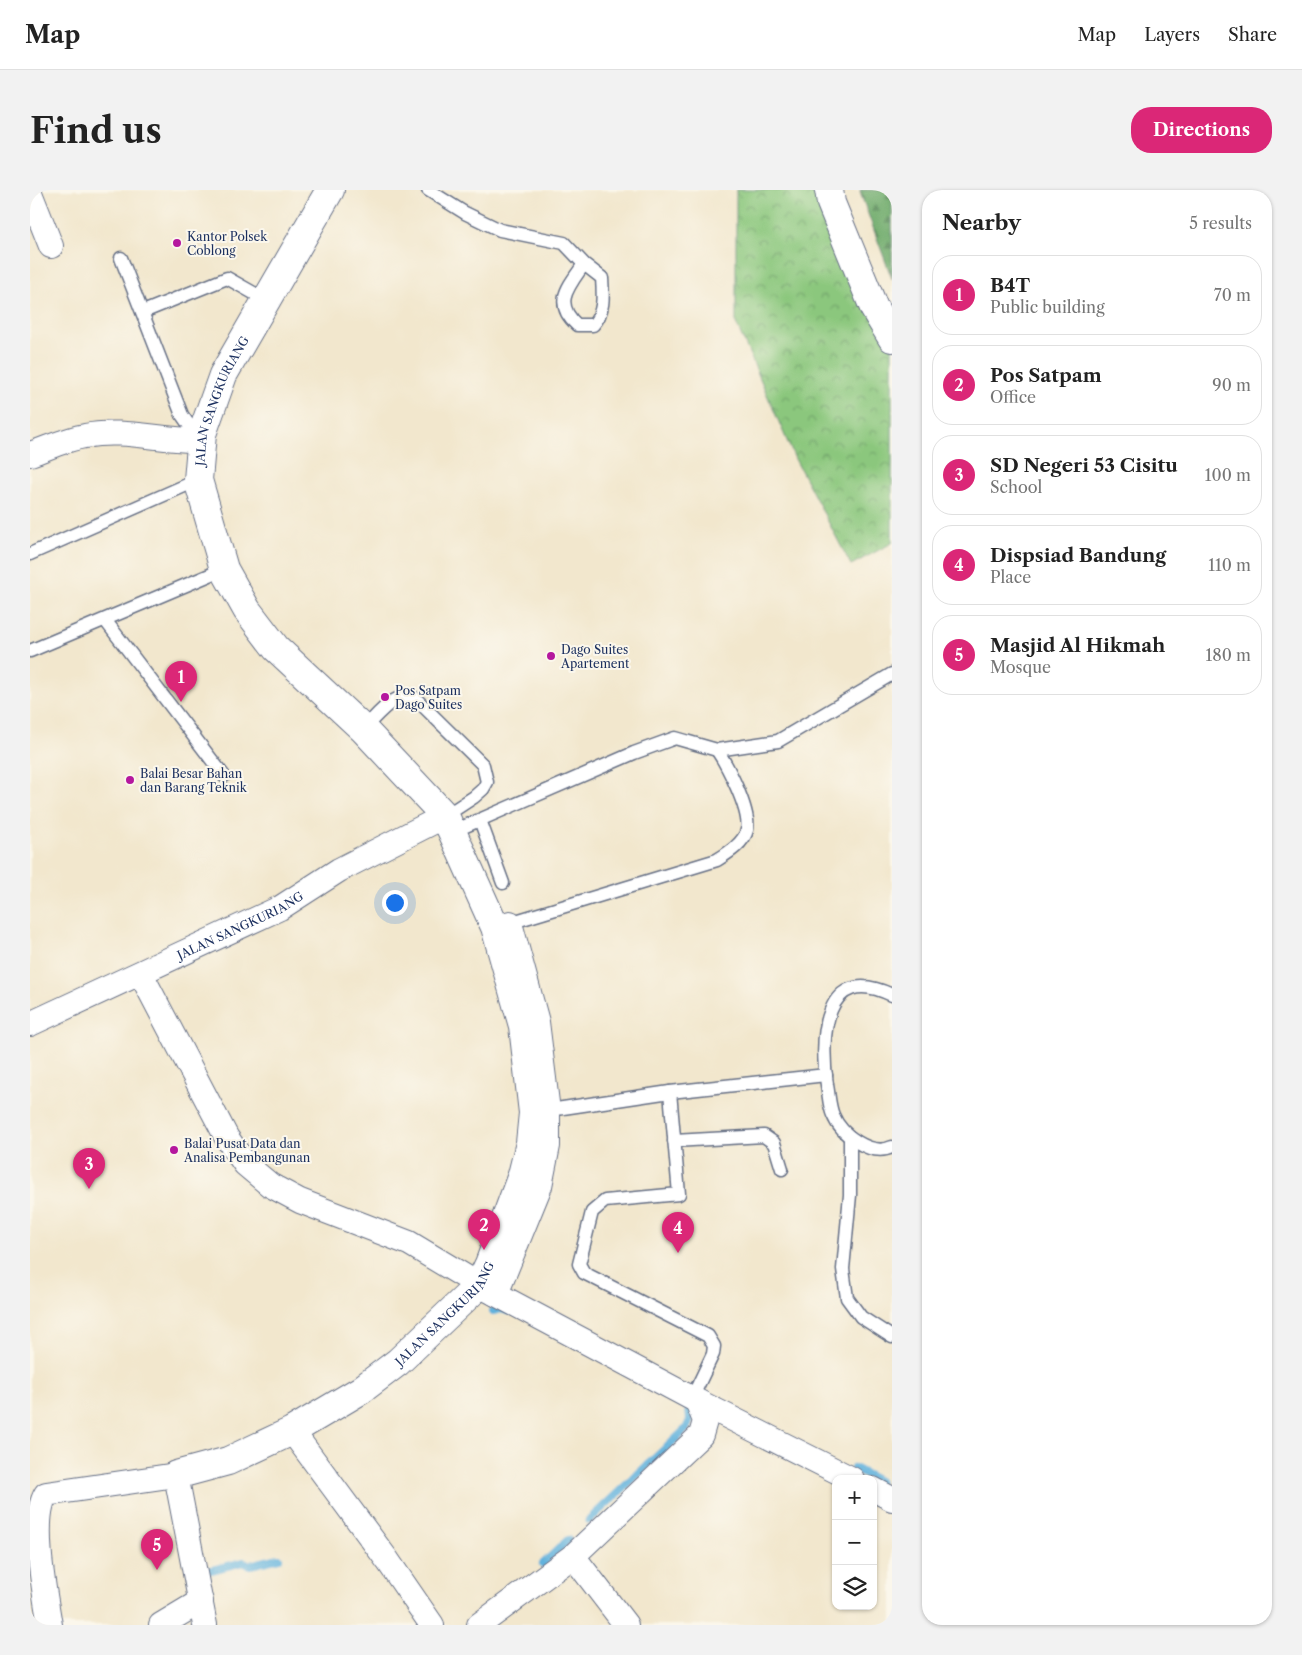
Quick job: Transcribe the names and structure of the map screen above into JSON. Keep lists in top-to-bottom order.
{
  "streets": {
    "street": ["JALAN SANGKURIANG"]
  },
  "places": [
    "Kantor Polsek Coblong",
    "Dago Suites Apartement",
    "Pos Satpam Dago Suites",
    "Balai Besar Bahan dan Barang Teknik",
    "Balai Pusat Data dan Analisa Pembangunan"
  ],
  "page": {
    "header": "Map",
    "nav": ["Map", "Layers", "Share"],
    "buttons": "Directions",
    "title": "Find us",
    "heading": ["Nearby", "5 results"],
    "list": [
      {
        "mark": "1",
        "name": "B4T",
        "note": "Public building",
        "value": "70 m"
      },
      {
        "mark": "2",
        "name": "Pos Satpam",
        "note": "Office",
        "value": "90 m"
      },
      {
        "mark": "3",
        "name": "SD Negeri 53 Cisitu",
        "note": "School",
        "value": "100 m"
      },
      {
        "mark": "4",
        "name": "Dispsiad Bandung",
        "note": "Place",
        "value": "110 m"
      },
      {
        "mark": "5",
        "name": "Masjid Al Hikmah",
        "note": "Mosque",
        "value": "180 m"
      }
    ],
    "pins": [
      "1",
      "3",
      "2",
      "4",
      "5"
    ],
    "map_buttons": ["+", "−"]
  }
}
